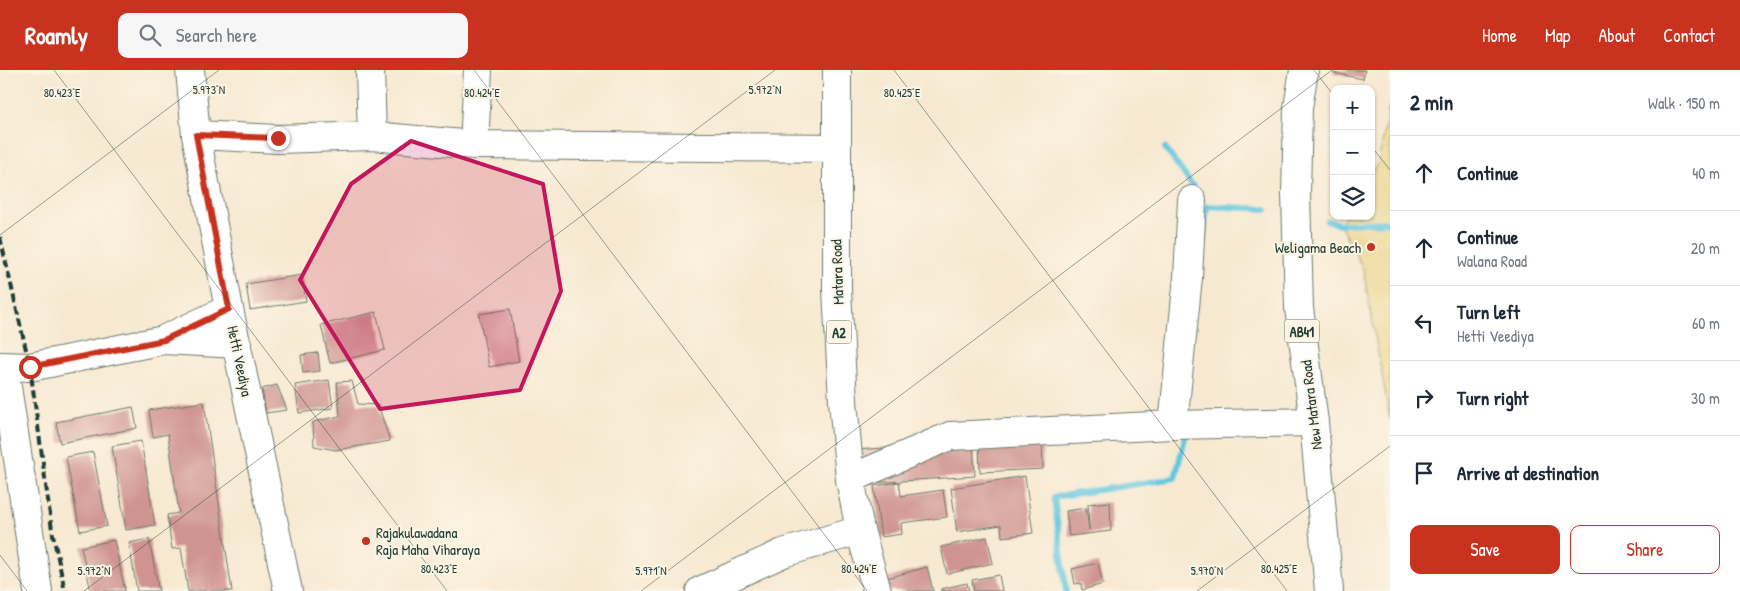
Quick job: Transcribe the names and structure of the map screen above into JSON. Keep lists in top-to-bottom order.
{
  "streets": {
    "main road": [
      "Matara Road",
      "AB41",
      "A2",
      "Hetti Veediya",
      "New Matara Road"
    ]
  },
  "places": ["Weligama Beach", "Rajakulawadana Raja Maha Viharaya"],
  "page": {
    "header": "Roamly",
    "search": "Search here",
    "nav": [
      "Home",
      "Map",
      "About",
      "Contact"
    ],
    "heading": ["2 min", "Walk · 150 m"],
    "map_buttons": ["+", "−"],
    "list": [
      ["Continue", "40 m"],
      ["Continue", "Walana Road", "20 m"],
      ["Turn left", "Hetti Veediya", "60 m"],
      ["Turn right", "30 m"],
      "Arrive at destination"
    ],
    "buttons": ["Save", "Share"]
  },
  "coordinates": [
    "5.972°N",
    "5.973°N",
    "80.423°E",
    "80.424°E",
    "80.425°E",
    "5.971°N",
    "5.970°N"
  ]
}
